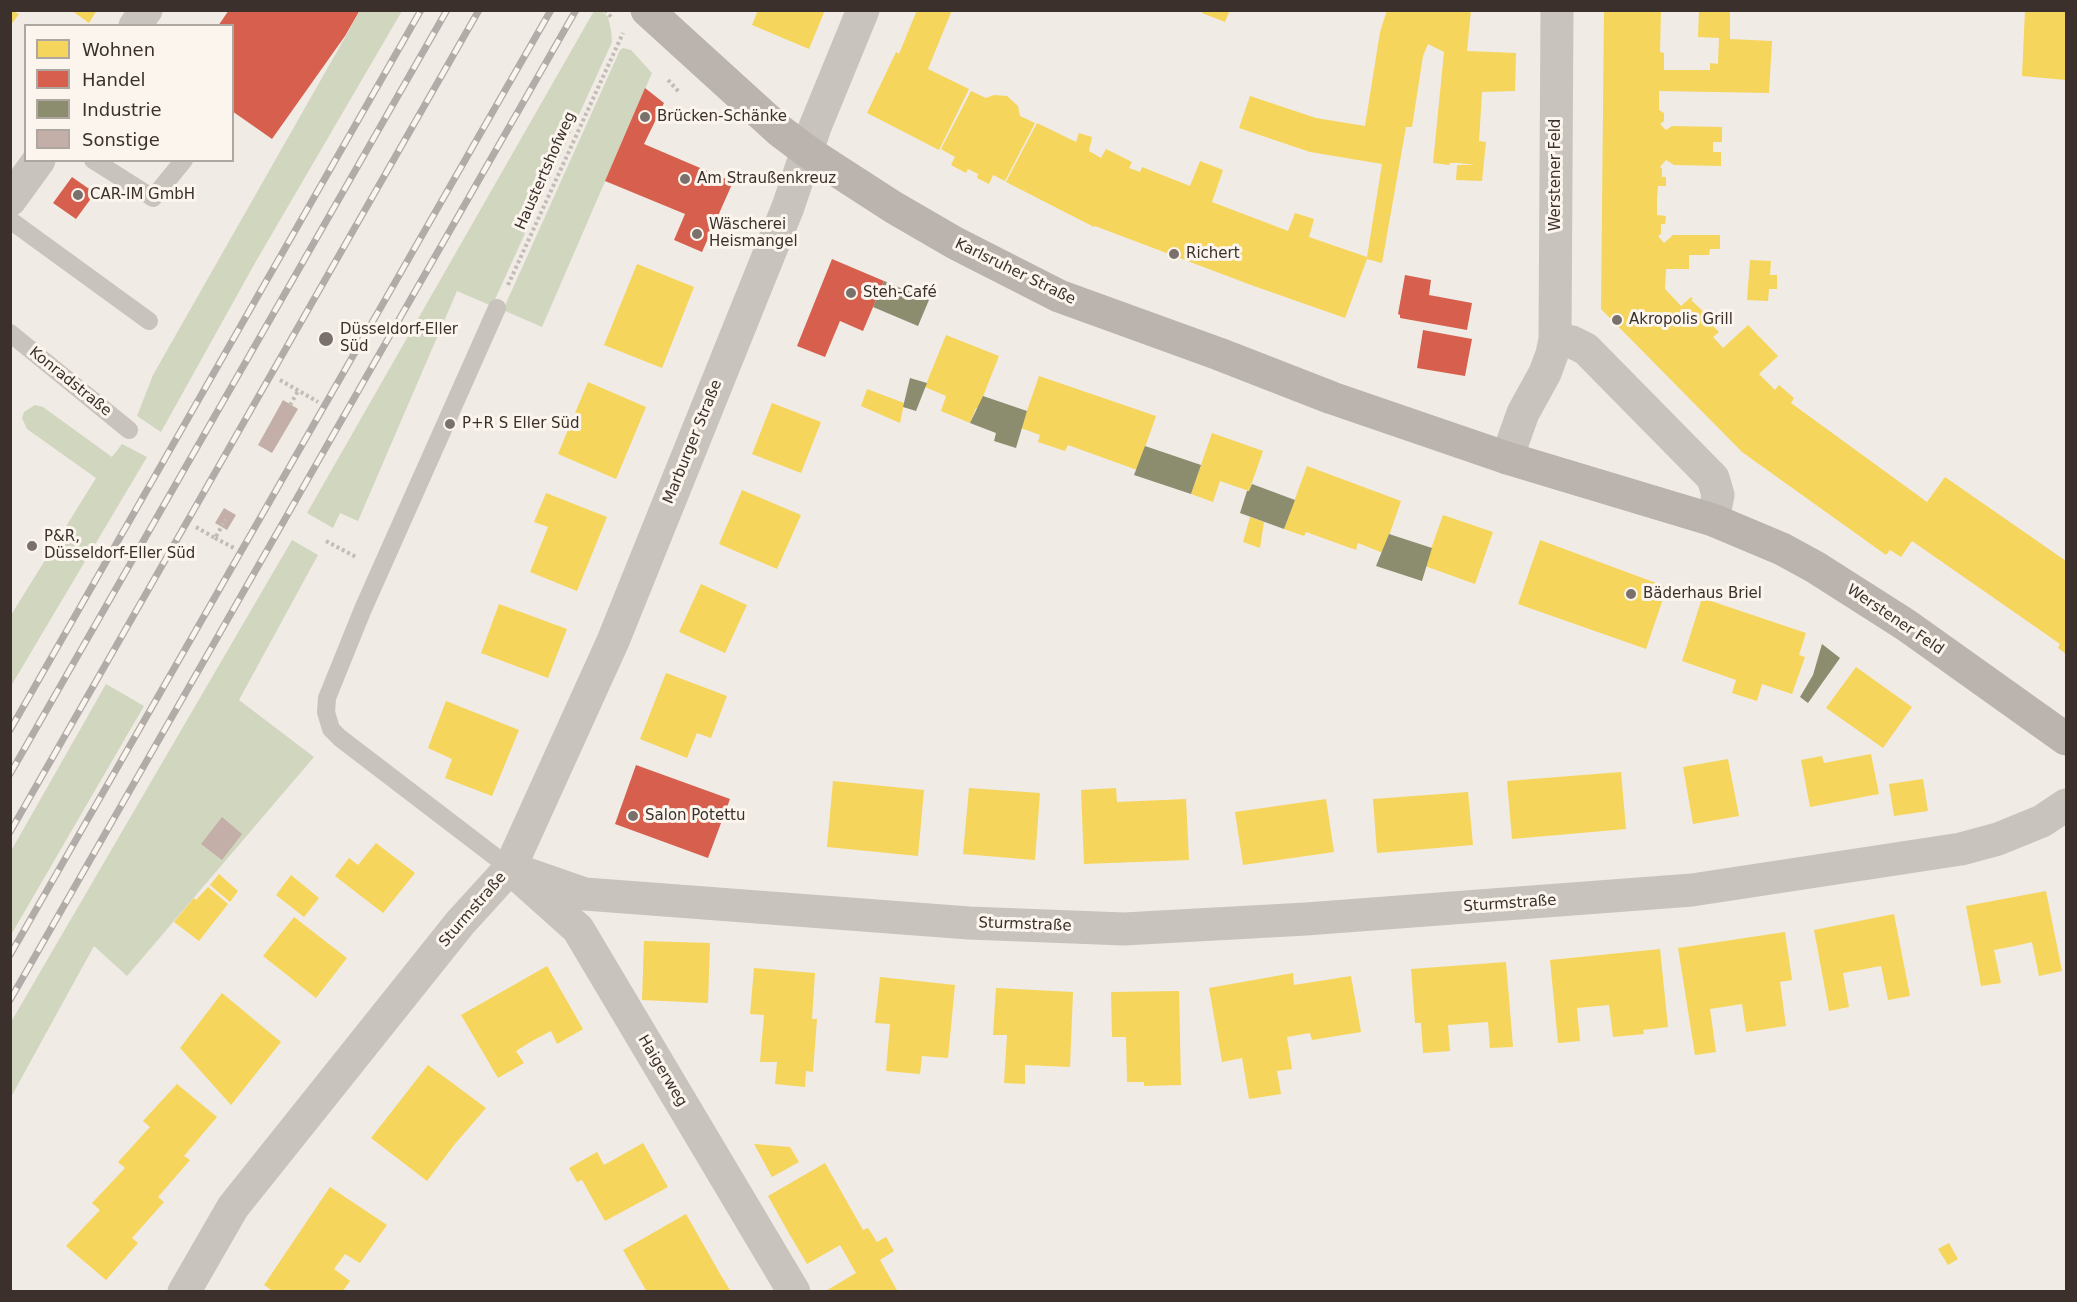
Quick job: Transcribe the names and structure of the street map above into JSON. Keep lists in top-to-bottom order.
{
  "streets": {
    "main road": ["Werstener Feld", "Karlsruher Straße"],
    "street": ["Marburger Straße", "Sturmstraße", "Haigerweg"],
    "lane": ["Konradstraße"],
    "path": ["Haustertshofweg"]
  },
  "crossings": [
    ["Werstener Feld", "Karlsruher Straße"],
    ["Karlsruher Straße", "Marburger Straße"],
    ["Marburger Straße", "Sturmstraße"],
    ["Marburger Straße", "Haigerweg"],
    ["Sturmstraße", "Haigerweg"]
  ],
  "places": [
    "Brücken-Schänke",
    "Am Straußenkreuz",
    "CAR-IM GmbH",
    "Wäscherei Heismangel",
    "Richert",
    "Steh-Café",
    "Akropolis Grill",
    "Düsseldorf-Eller Süd",
    "P+R S Eller Süd",
    "P&R, Düsseldorf-Eller Süd",
    "Bäderhaus Briel",
    "Salon Potettu"
  ],
  "legend": [
    "Wohnen",
    "Handel",
    "Industrie",
    "Sonstige"
  ]
}
